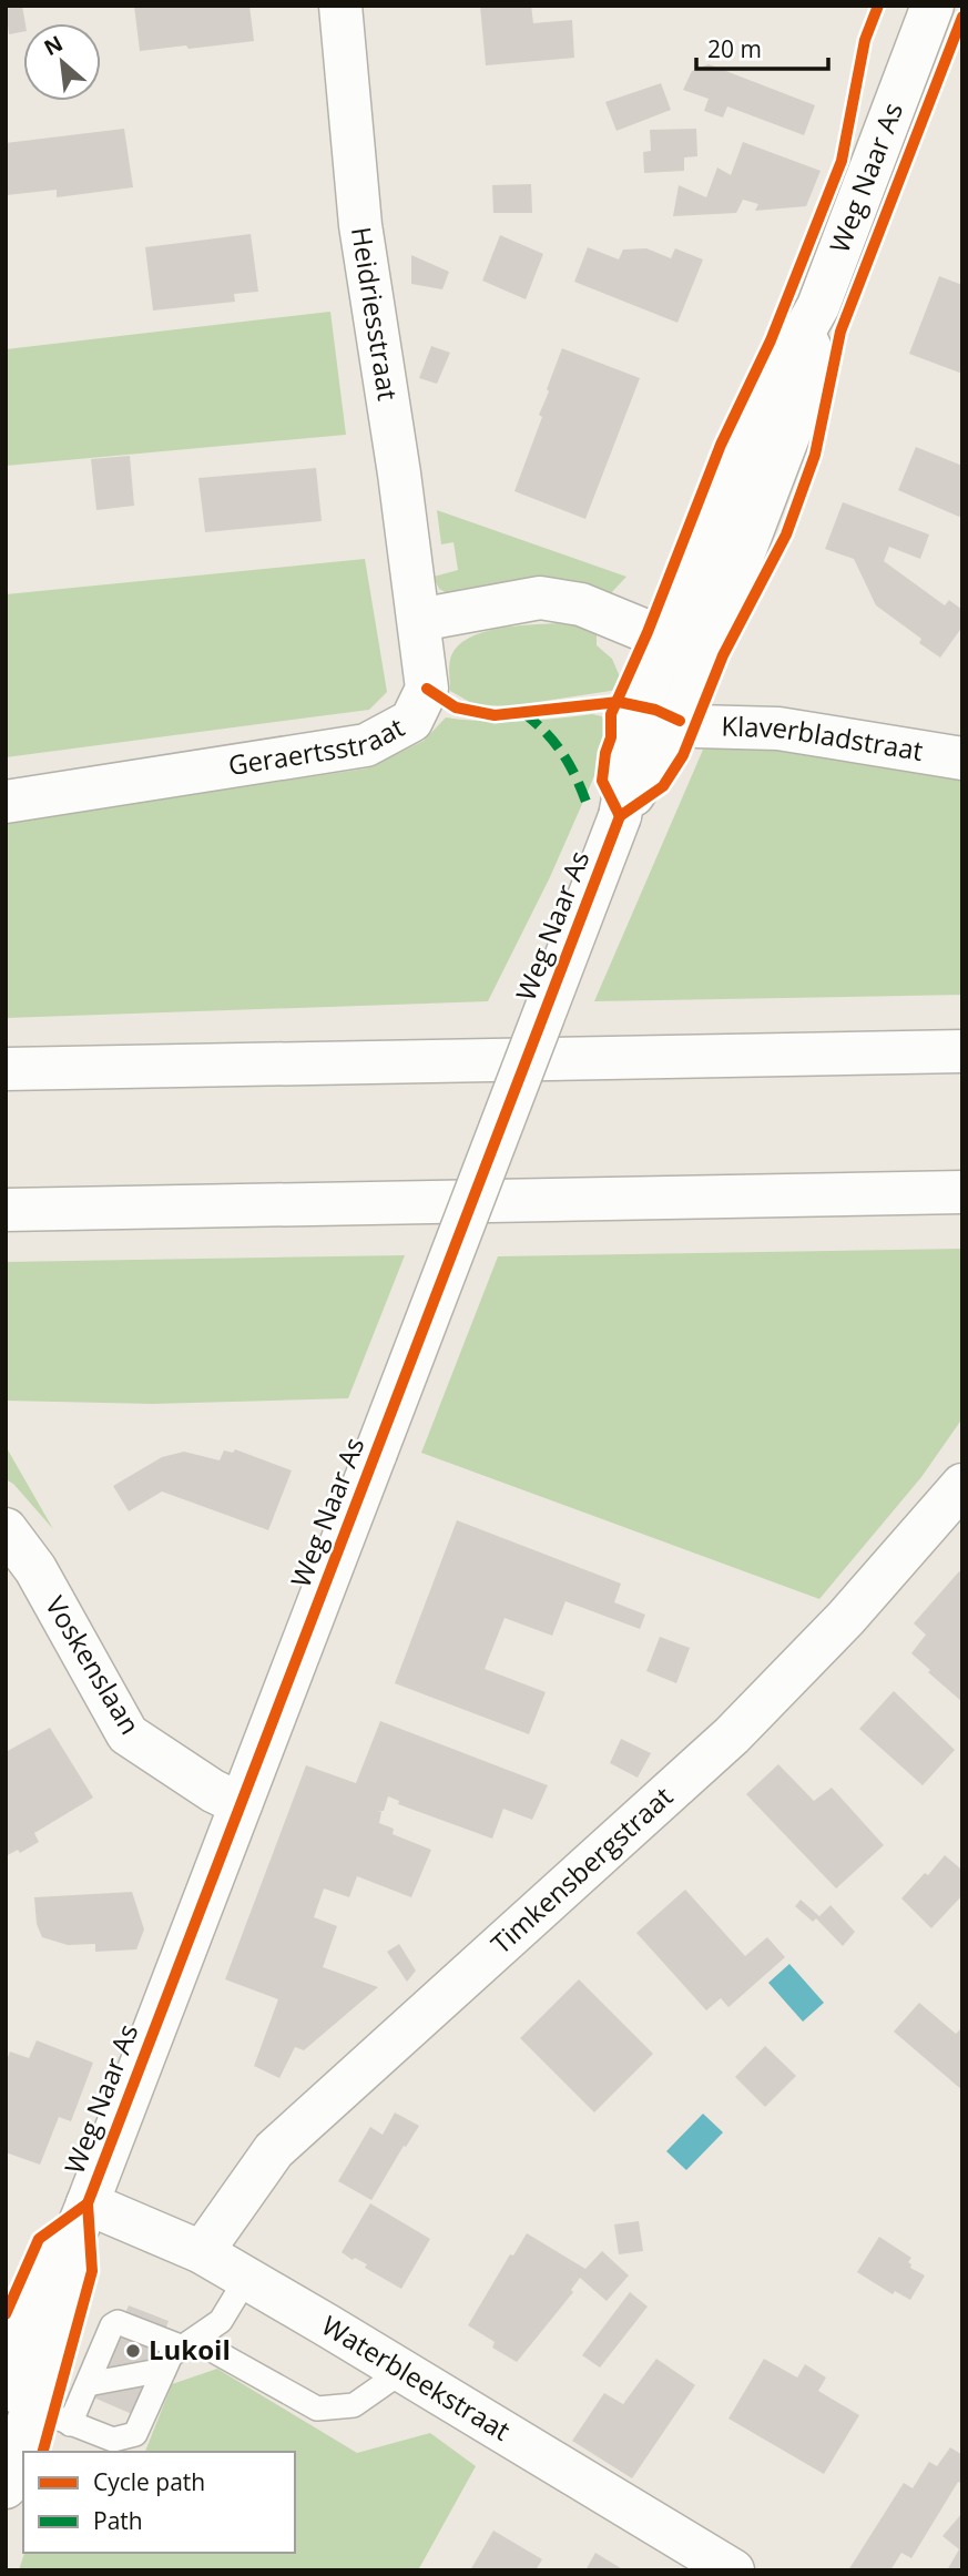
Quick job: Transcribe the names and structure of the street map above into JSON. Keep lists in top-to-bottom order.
{
  "streets": {
    "main road": [
      "Weg Naar As",
      "Heidriesstraat",
      "Klaverbladstraat",
      "Geraertsstraat",
      "Voskenslaan",
      "Timkensbergstraat",
      "Waterbleekstraat"
    ]
  },
  "crossings": [
    ["Weg Naar As", "Klaverbladstraat"],
    ["Weg Naar As", "Voskenslaan"],
    ["Weg Naar As", "Waterbleekstraat"],
    ["Heidriesstraat", "Geraertsstraat"],
    ["Timkensbergstraat", "Waterbleekstraat"]
  ],
  "places": ["Lukoil"],
  "legend": ["Cycle path", "Path"],
  "scale_bar": "20 m",
  "north": "top left"
}
